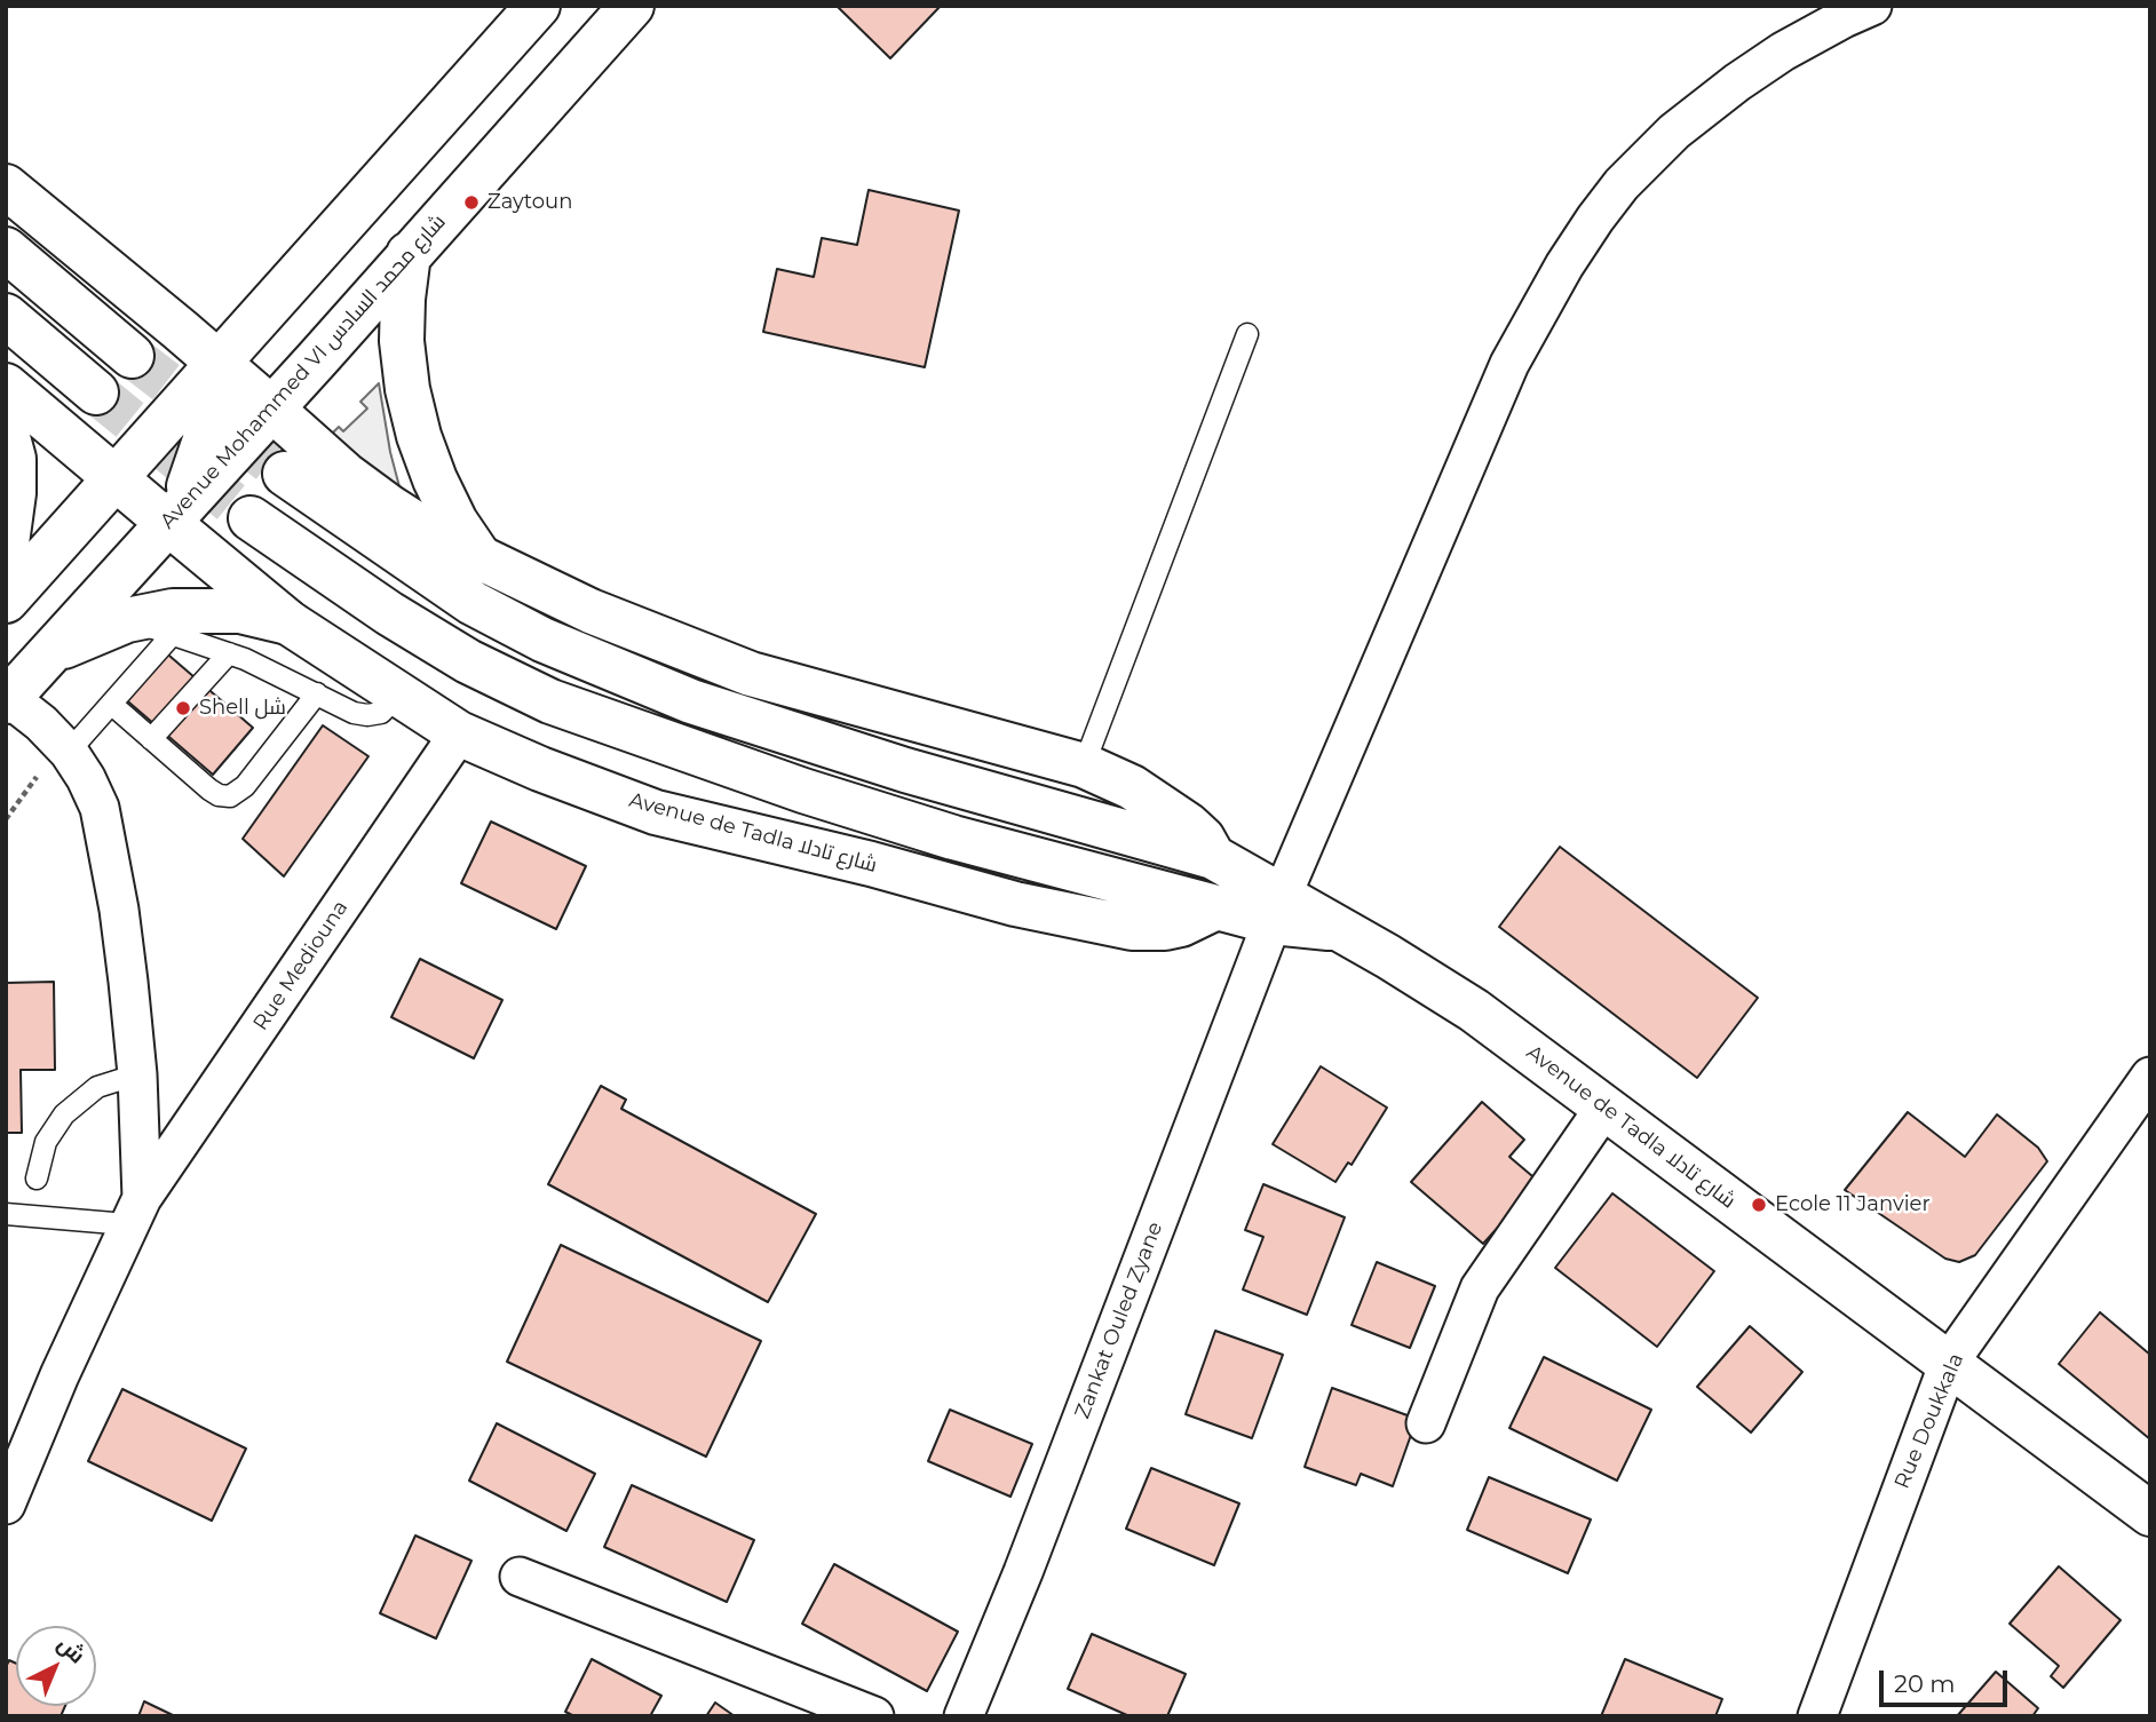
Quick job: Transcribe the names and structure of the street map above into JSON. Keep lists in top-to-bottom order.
{
  "streets": {
    "main road": ["Avenue Mohammed VI شارع محمد السادس", "Avenue de Tadla شارع تادلا"],
    "street": ["Rue Mediouna", "Zankat Ouled Zyane", "Rue Doukkala"]
  },
  "crossings": [
    ["Avenue Mohammed VI شارع محمد السادس", "Avenue de Tadla شارع تادلا"],
    ["Avenue Mohammed VI شارع محمد السادس", "Rue Mediouna"],
    ["Avenue de Tadla شارع تادلا", "Rue Mediouna"],
    ["Avenue de Tadla شارع تادلا", "Zankat Ouled Zyane"],
    ["Avenue de Tadla شارع تادلا", "Rue Doukkala"]
  ],
  "places": ["Zaytoun", "Shell شل", "Ecole 11 Janvier"],
  "scale_bar": "20 m",
  "north": "top right"
}
